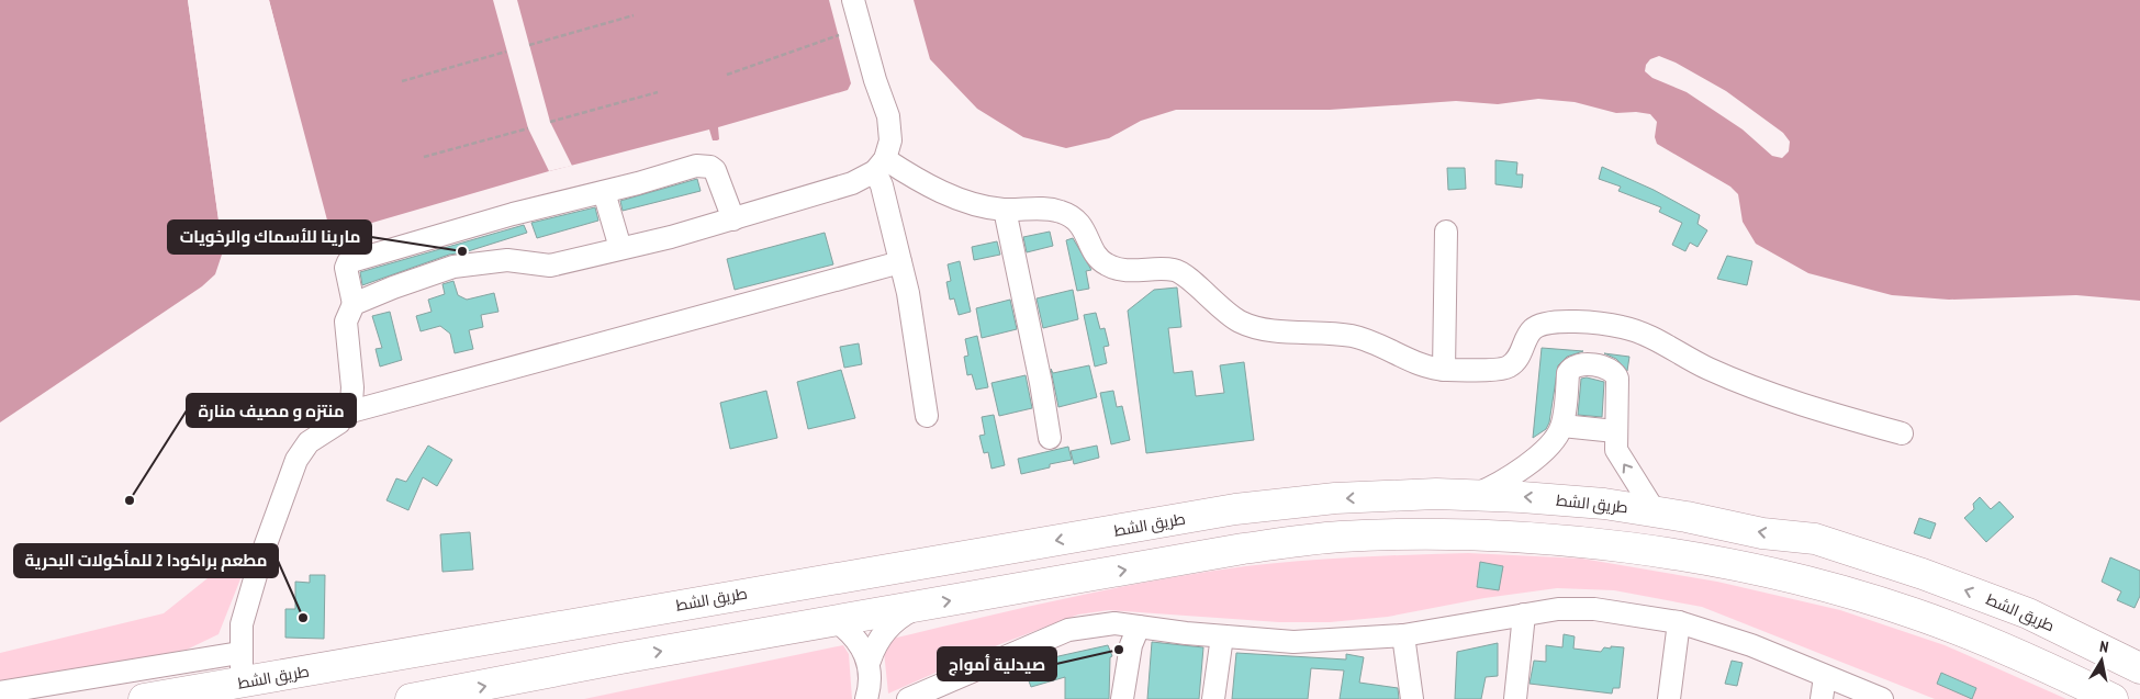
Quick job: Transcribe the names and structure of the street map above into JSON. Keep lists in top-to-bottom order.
{
  "streets": {
    "highway": ["طريق الشط"]
  },
  "places": [
    "مارينا للأسماك والرخويات",
    "منتزه و مصيف منارة",
    "مطعم براكودا 2 للمأكولات البحرية",
    "صيدلية أمواج"
  ],
  "north": "top"
}
